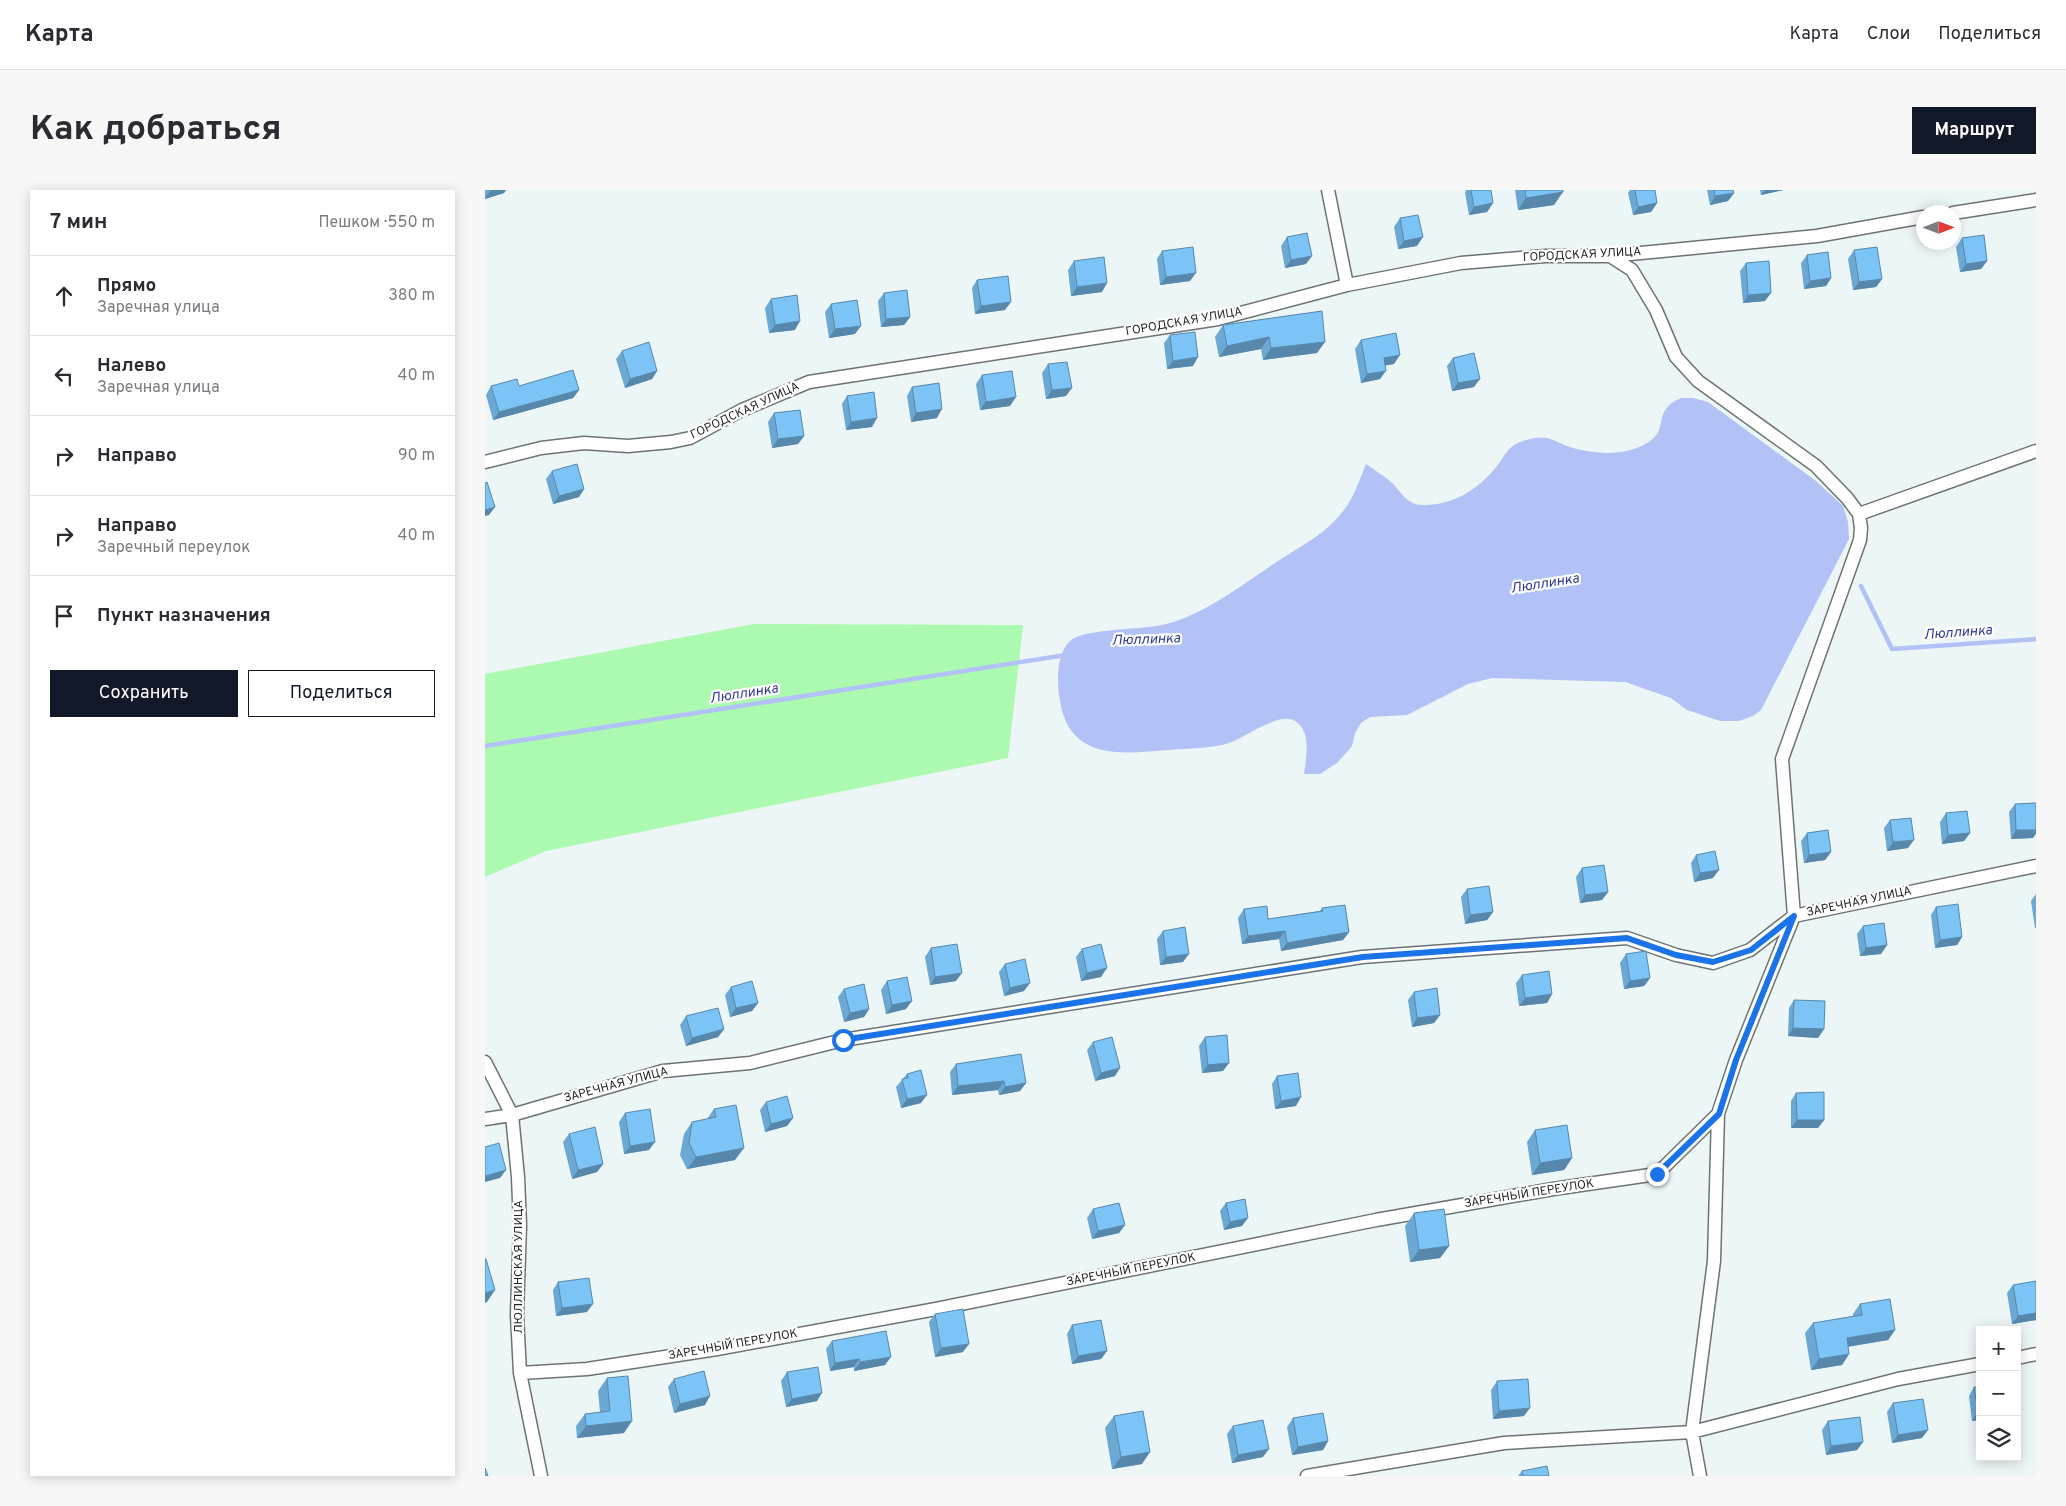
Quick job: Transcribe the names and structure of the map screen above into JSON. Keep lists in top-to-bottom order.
{
  "streets": {
    "street": [
      "ГОРОДСКАЯ УЛИЦА",
      "ЗАРЕЧНАЯ УЛИЦА",
      "ЗАРЕЧНЫЙ ПЕРЕУЛОК",
      "ЛЮЛЛИНСКАЯ УЛИЦА"
    ]
  },
  "crossings": [
    ["ЗАРЕЧНАЯ УЛИЦА", "ЛЮЛЛИНСКАЯ УЛИЦА"],
    ["ЗАРЕЧНЫЙ ПЕРЕУЛОК", "ЛЮЛЛИНСКАЯ УЛИЦА"]
  ],
  "water": ["Люллинка"],
  "north": "right",
  "page": {
    "header": "Карта",
    "nav": ["Карта", "Слои", "Поделиться"],
    "buttons": [
      "Маршрут",
      ["Сохранить", "Поделиться"]
    ],
    "title": "Как добраться",
    "heading": ["7 мин", "Пешком · 550 m"],
    "list": [
      ["Прямо", "Заречная улица", "380 m"],
      ["Налево", "Заречная улица", "40 m"],
      ["Направо", "90 m"],
      ["Направо", "Заречный переулок", "40 m"],
      "Пункт назначения"
    ],
    "map_buttons": ["+", "−"]
  }
}
